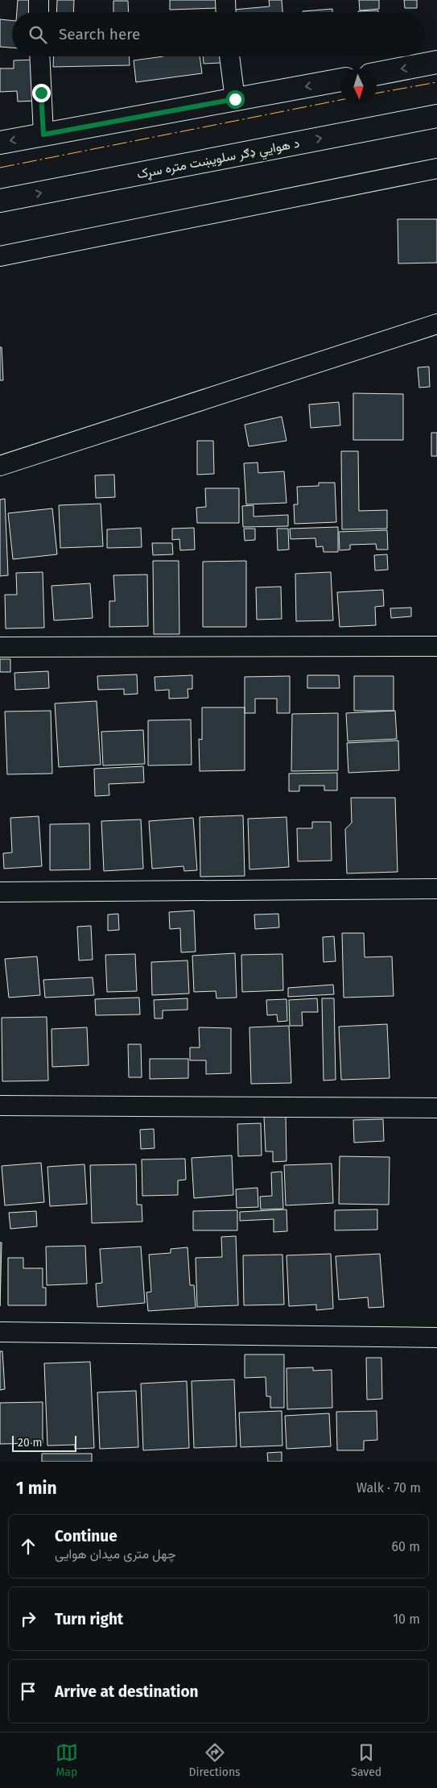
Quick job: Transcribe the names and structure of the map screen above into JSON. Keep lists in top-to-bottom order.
{
  "streets": {
    "main road": ["د هوايي ډګر سلویښت متره سړک"]
  },
  "scale_bar": "20 m",
  "north": "bottom",
  "page": {
    "search": "Search here",
    "scale": "20 m",
    "heading": ["1 min", "Walk · 70 m"],
    "list": [
      ["Continue", "چهل متری میدان هوایی", "60 m"],
      ["Turn right", "10 m"],
      "Arrive at destination"
    ],
    "nav": ["Map", "Directions", "Saved"]
  }
}
